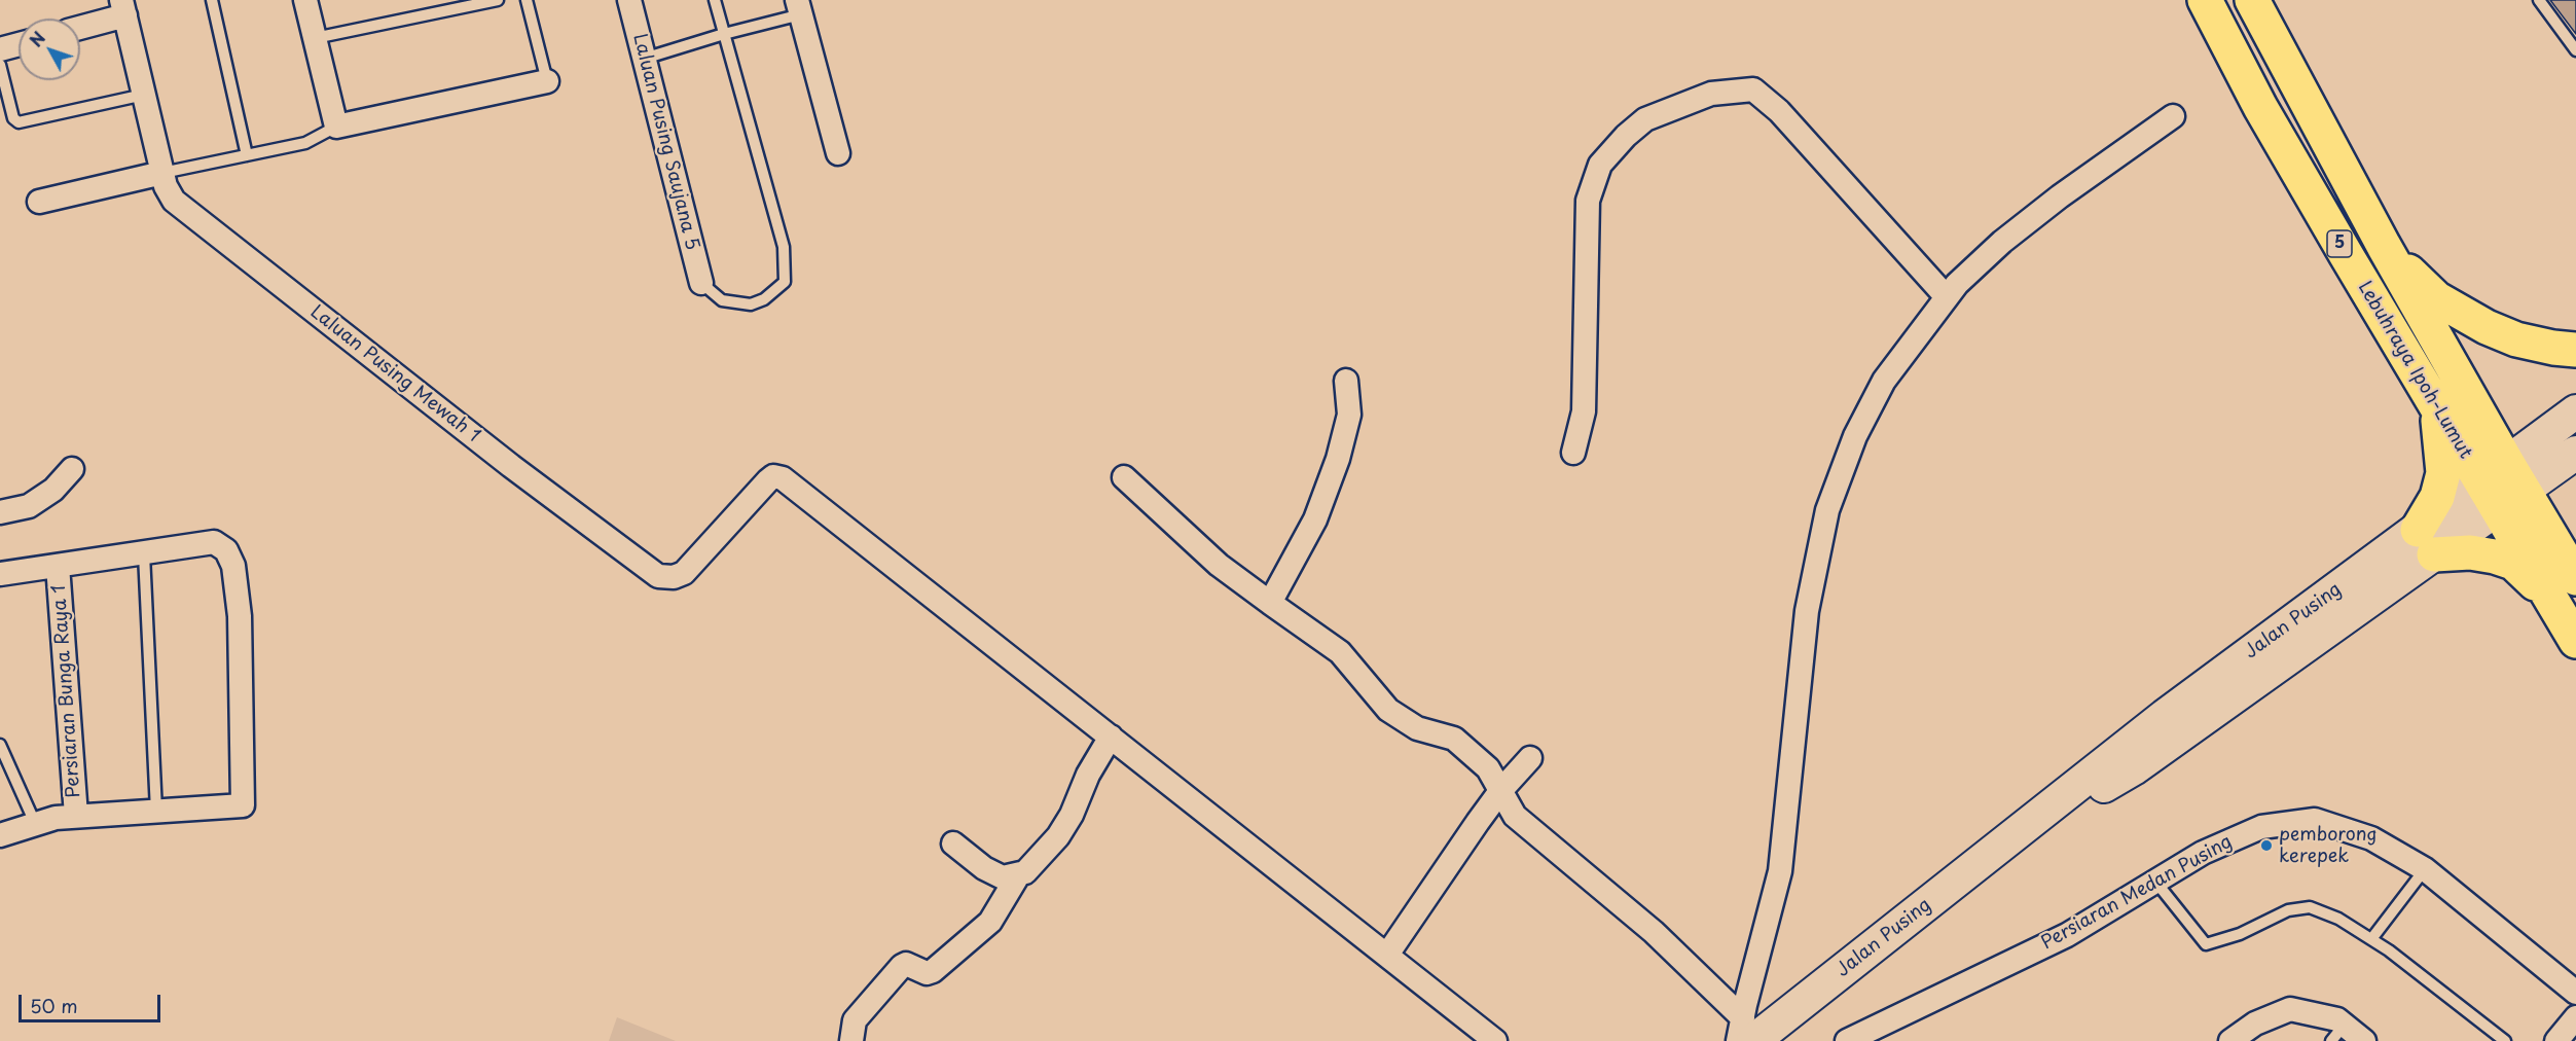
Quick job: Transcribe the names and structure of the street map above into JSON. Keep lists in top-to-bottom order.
{
  "streets": {
    "highway": ["5", "Lebuhraya Ipoh-Lumut"],
    "main road": ["Jalan Pusing"],
    "street": [
      "Laluan Pusing Saujana 5",
      "Laluan Pusing Mewah 1",
      "Persiaran Bunga Raya 1",
      "Persiaran Medan Pusing"
    ]
  },
  "crossings": [
    ["Lebuhraya Ipoh-Lumut", "Jalan Pusing"]
  ],
  "places": ["pemborong kerepek"],
  "scale_bar": "50 m",
  "north": "top left"
}
